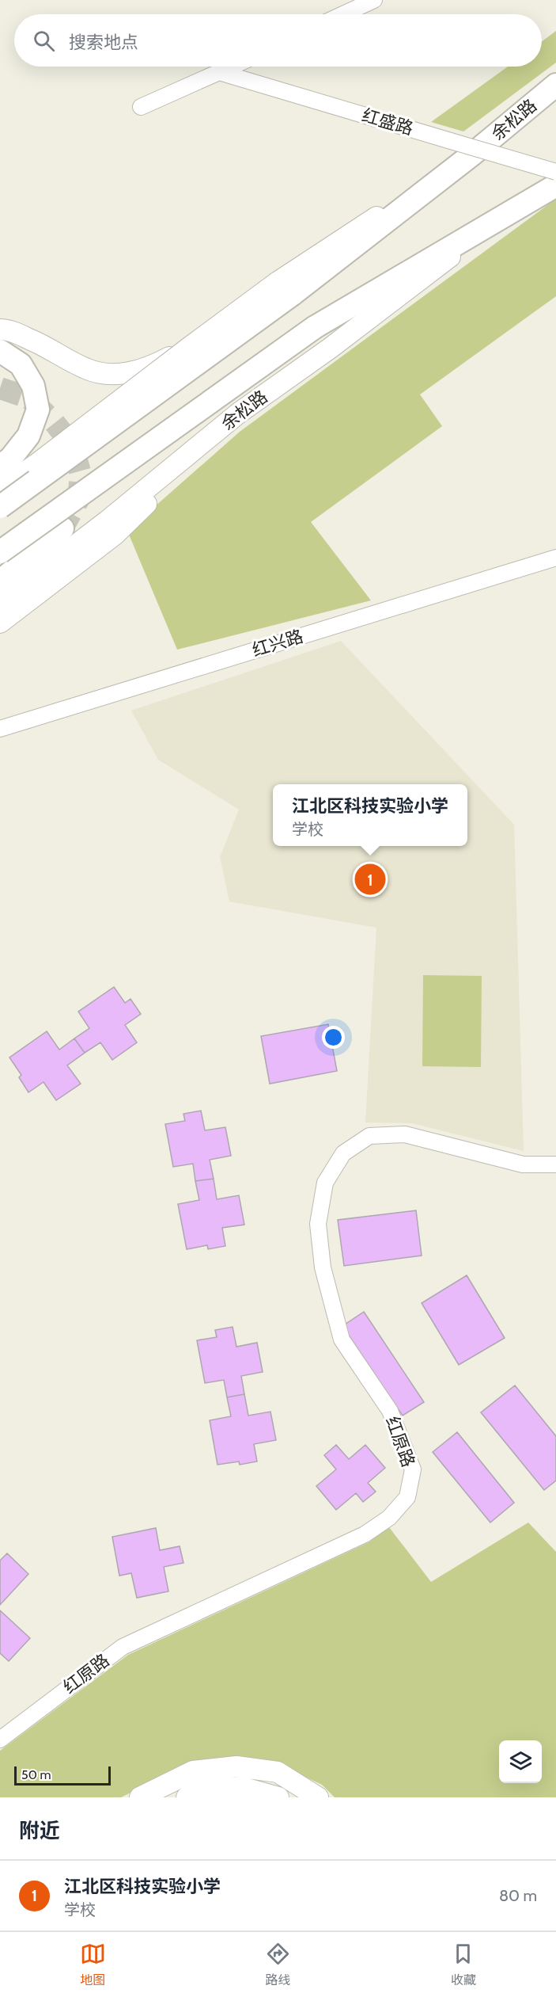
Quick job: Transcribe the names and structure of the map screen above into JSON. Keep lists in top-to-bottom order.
{
  "streets": {
    "highway": ["余松路"],
    "street": ["红盛路", "红兴路", "红原路"]
  },
  "scale_bar": "50 m",
  "page": {
    "search": "搜索地点",
    "popup": ["江北区科技实验小学", "学校"],
    "pins": "1",
    "scale": "50 m",
    "heading": "附近",
    "list": [
      {
        "mark": "1",
        "name": "江北区科技实验小学",
        "note": "学校",
        "value": "80 m"
      }
    ],
    "nav": ["地图", "路线", "收藏"]
  }
}
